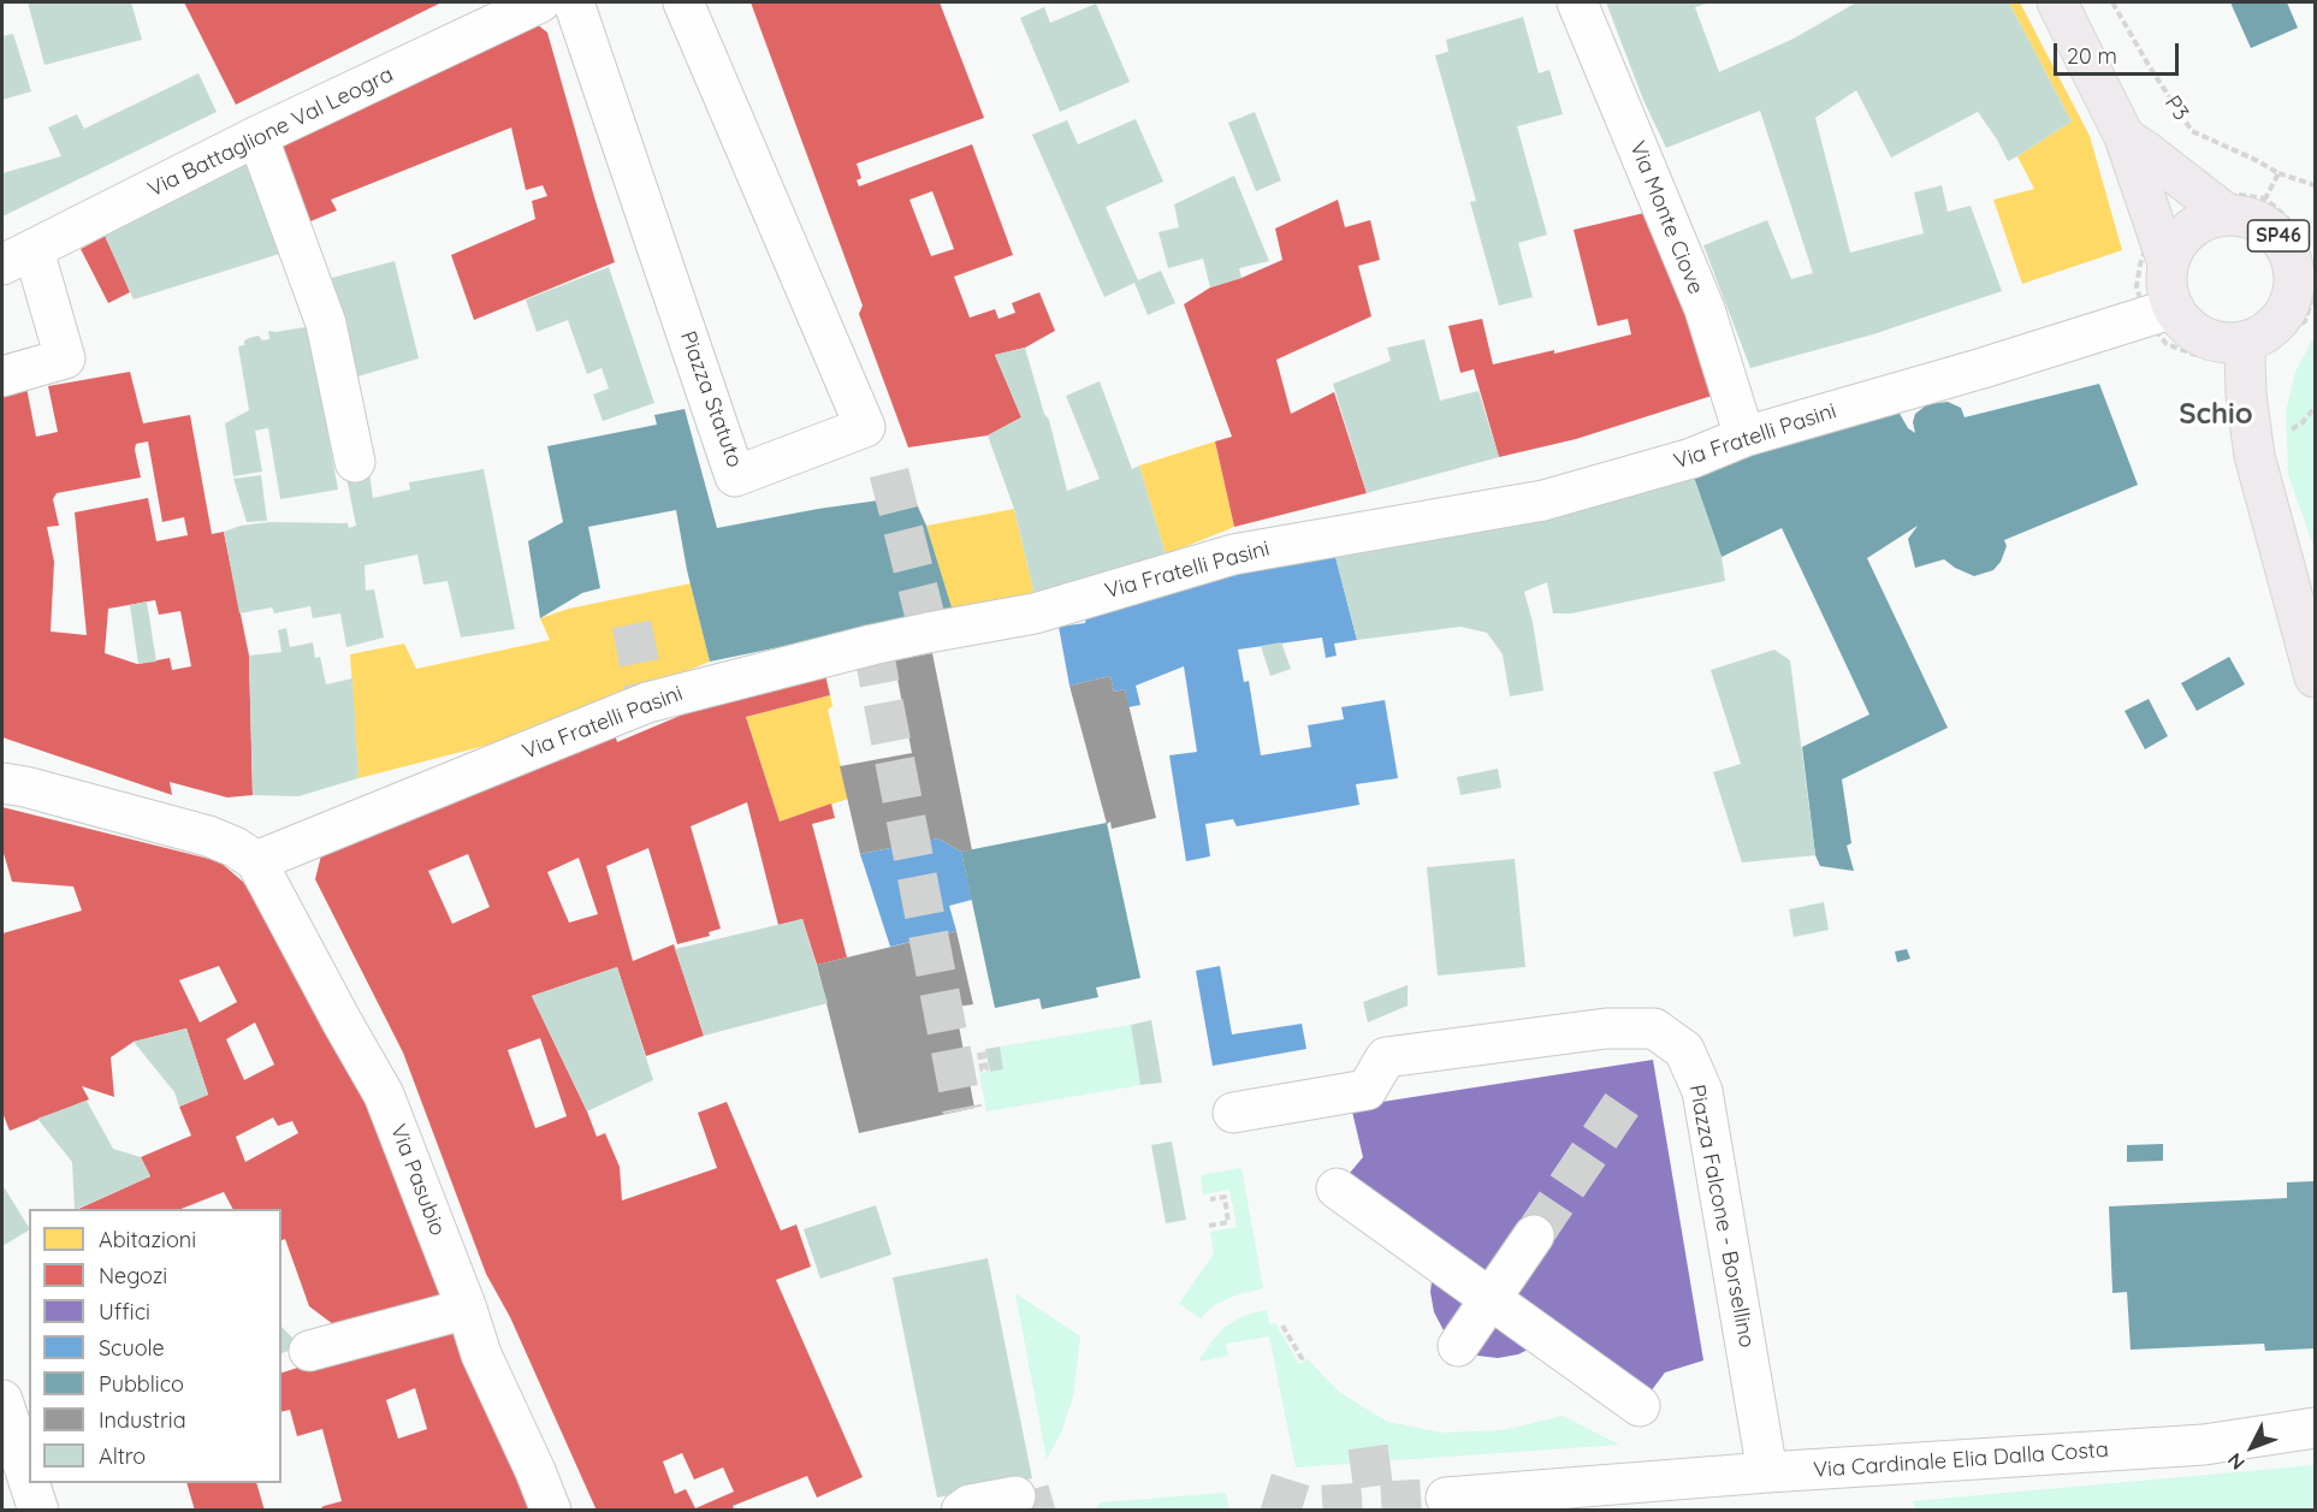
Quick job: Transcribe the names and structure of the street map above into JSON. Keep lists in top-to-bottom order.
{
  "streets": {
    "main road": ["SP46"],
    "street": [
      "Via Battaglione Val Leogra",
      "Via Monte Ciove",
      "Piazza Statuto",
      "Via Fratelli Pasini",
      "Via Pasubio",
      "Piazza Falcone - Borsellino",
      "Via Cardinale Elia Dalla Costa"
    ],
    "path": ["P3"]
  },
  "crossings": [
    ["Via Battaglione Val Leogra", "Piazza Statuto"],
    ["Via Monte Ciove", "Via Fratelli Pasini"],
    ["SP46", "Via Fratelli Pasini"],
    ["Via Fratelli Pasini", "Via Pasubio"],
    ["Piazza Falcone - Borsellino", "Via Cardinale Elia Dalla Costa"]
  ],
  "districts": ["Schio"],
  "legend": [
    "Abitazioni",
    "Negozi",
    "Uffici",
    "Scuole",
    "Pubblico",
    "Industria",
    "Altro"
  ],
  "scale_bar": "20 m",
  "north": "bottom left"
}
